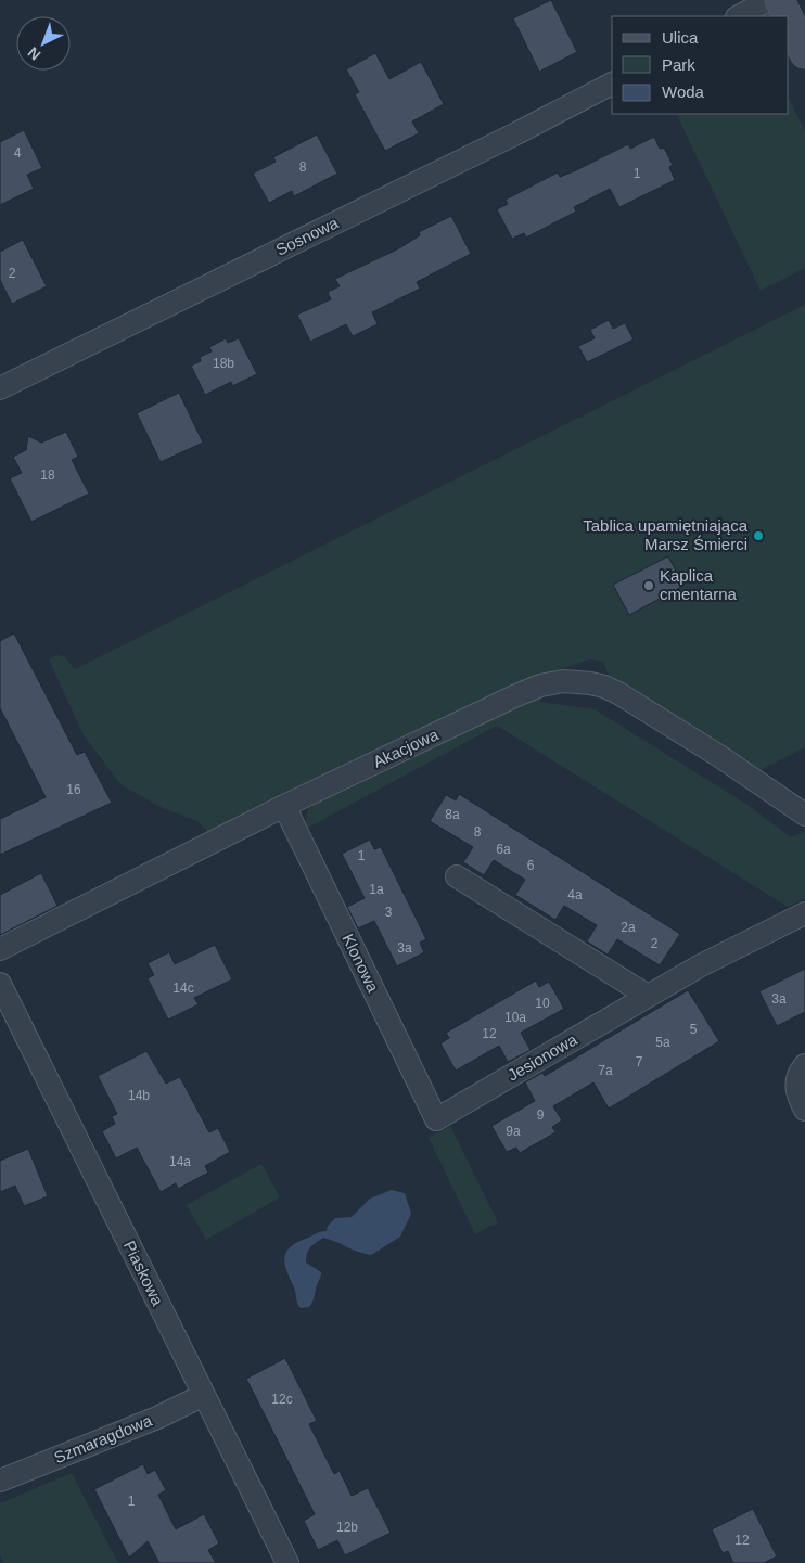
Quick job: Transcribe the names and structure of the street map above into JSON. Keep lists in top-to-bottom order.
{
  "streets": {
    "street": [
      "Sosnowa",
      "Akacjowa",
      "Klonowa",
      "Jesionowa",
      "Piaskowa",
      "Szmaragdowa"
    ]
  },
  "crossings": [
    ["Akacjowa", "Klonowa"],
    ["Klonowa", "Jesionowa"],
    ["Piaskowa", "Szmaragdowa"]
  ],
  "places": ["Tablica upamiętniająca Marsz Śmierci", "Kaplica cmentarna"],
  "house_numbers": [
    "4",
    "8",
    "1",
    "2",
    "18b",
    "18",
    "16",
    "8a",
    "8",
    "6a",
    "1",
    "6",
    "1a",
    "4a",
    "3",
    "2a",
    "2",
    "3a",
    "14c",
    "3a",
    "10",
    "10a",
    "5",
    "12",
    "5a",
    "7",
    "7a",
    "14b",
    "9",
    "9a",
    "14a",
    "12c",
    "1",
    "12b",
    "12"
  ],
  "legend": ["Ulica", "Park", "Woda"],
  "north": "bottom left"
}
